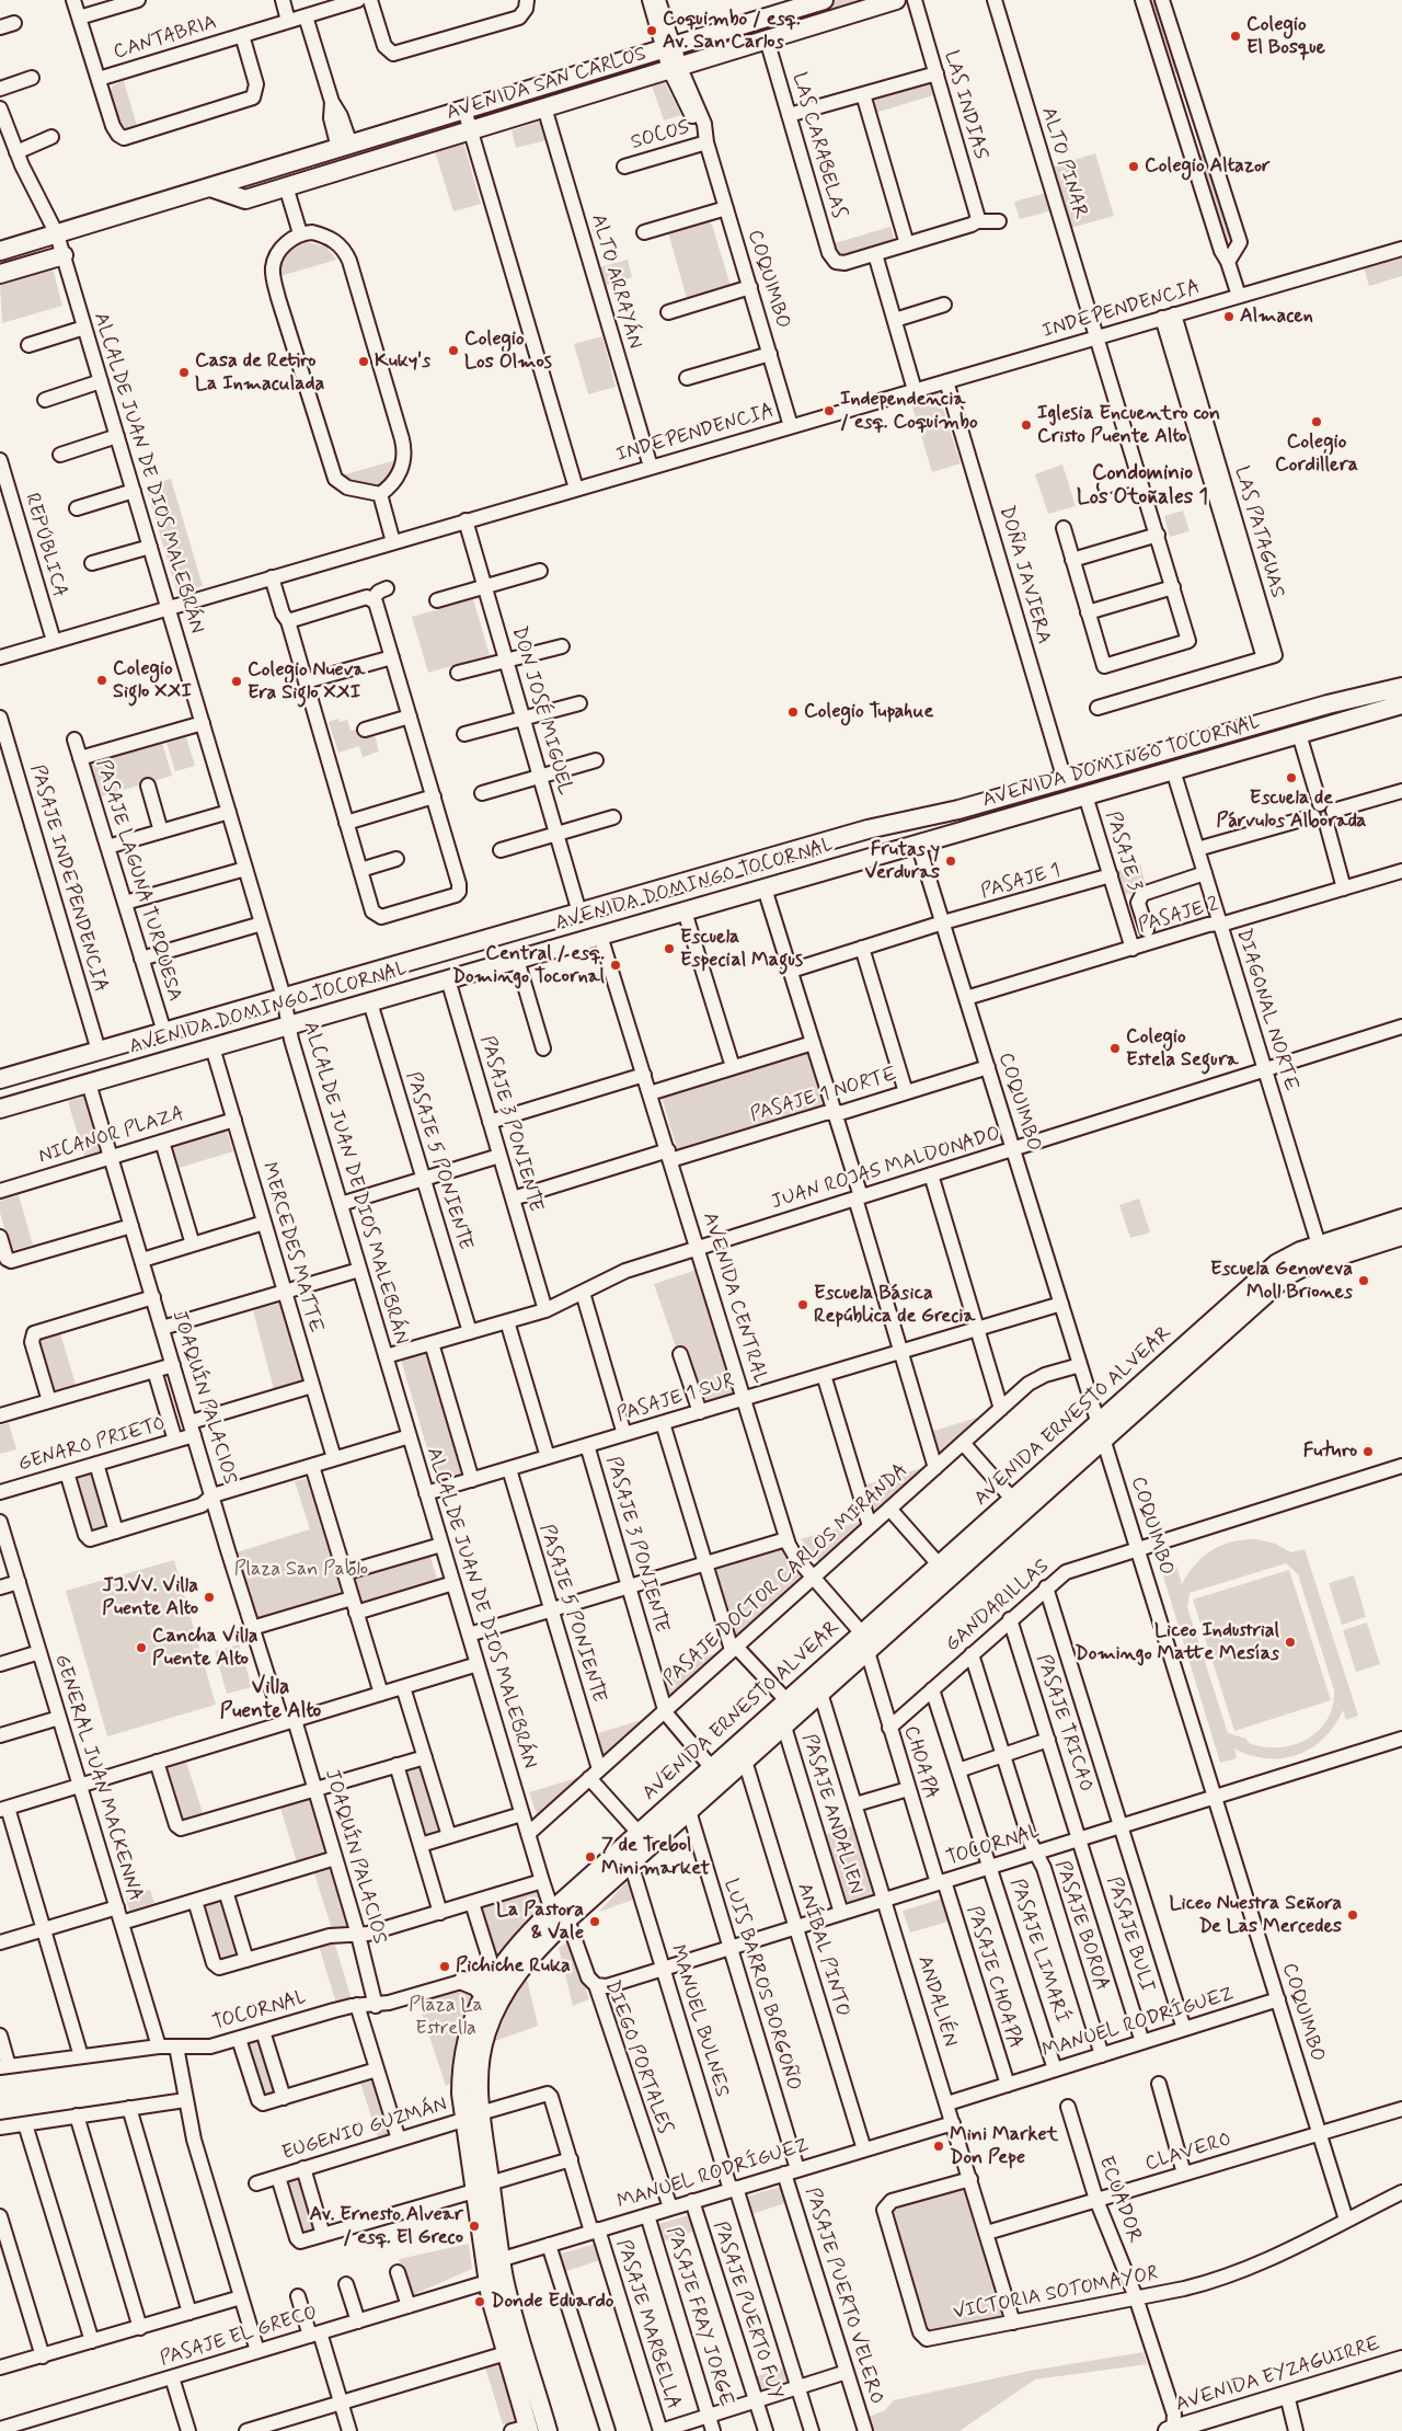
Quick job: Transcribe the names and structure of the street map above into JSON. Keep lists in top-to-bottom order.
{
  "streets": {
    "main road": [
      "AVENIDA SAN CARLOS",
      "AVENIDA DOMINGO TOCORNAL",
      "AVENIDA ERNESTO ALVEAR",
      "AVENIDA EYZAGUIRRE"
    ],
    "street": [
      "CANTABRIA",
      "LAS INDIAS",
      "SOCOS",
      "LAS CARABELAS",
      "ALTO PINAR",
      "COQUIMBO",
      "ALTO ARRAYÁN",
      "INDEPENDENCIA",
      "ALCALDE JUAN DE DIOS MALEBRÁN",
      "LAS PATAGUAS",
      "REPÚBLICA",
      "DOÑA JAVIERA",
      "DON JOSÉ MIGUEL",
      "PASAJE 3",
      "PASAJE INDEPENDENCIA",
      "PASAJE LAGUNA TURQUESA",
      "PASAJE 1",
      "PASAJE 2",
      "DIAGONAL NORTE",
      "PASAJE 1 NORTE",
      "PASAJE 3 PONIENTE",
      "NICANOR PLAZA",
      "PASAJE 5 PONIENTE",
      "JUAN ROJAS MALDONADO",
      "MERCEDES MATTE",
      "AVENIDA CENTRAL",
      "JOAQUÍN PALACIOS",
      "PASAJE 1 SUR",
      "GENARO PRIETO",
      "PASAJE DOCTOR CARLOS MIRANDA",
      "GANDARILLAS",
      "PASAJE TRICAO",
      "CHOAPA",
      "GENERAL JUAN MACKENNA",
      "PASAJE ANDALIEN",
      "TOCORNAL",
      "PASAJE BOROA",
      "PASAJE BULI",
      "ANÍBAL PINTO",
      "PASAJE LIMARÍ",
      "PASAJE CHOAPA",
      "LUIS BARROS BORGOÑO",
      "ANDALIÉN",
      "MANUEL BULNES",
      "MANUEL RODRÍGUEZ",
      "DIEGO PORTALES",
      "EUGENIO GUZMÁN",
      "CLAVERO",
      "ECUADOR",
      "VICTORIA SOTOMAYOR",
      "PASAJE PUERTO VELERO",
      "PASAJE PUERTO FUY",
      "PASAJE FRAY JORGE",
      "PASAJE MARBELLA",
      "PASAJE EL GRECO"
    ]
  },
  "crossings": [
    ["AVENIDA SAN CARLOS", "LAS CARABELAS"],
    ["AVENIDA SAN CARLOS", "COQUIMBO"],
    ["AVENIDA SAN CARLOS", "ALTO ARRAYÁN"],
    ["AVENIDA SAN CARLOS", "ALCALDE JUAN DE DIOS MALEBRÁN"],
    ["SOCOS", "COQUIMBO"],
    ["ALTO PINAR", "INDEPENDENCIA"],
    ["COQUIMBO", "INDEPENDENCIA"],
    ["COQUIMBO", "AVENIDA DOMINGO TOCORNAL"],
    ["COQUIMBO", "PASAJE 1"],
    ["COQUIMBO", "PASAJE 2"],
    ["COQUIMBO", "PASAJE 1 NORTE"],
    ["COQUIMBO", "JUAN ROJAS MALDONADO"],
    ["COQUIMBO", "PASAJE 1 SUR"],
    ["COQUIMBO", "AVENIDA ERNESTO ALVEAR"],
    ["COQUIMBO", "PASAJE DOCTOR CARLOS MIRANDA"],
    ["COQUIMBO", "GANDARILLAS"],
    ["COQUIMBO", "TOCORNAL"],
    ["COQUIMBO", "MANUEL RODRÍGUEZ"],
    ["COQUIMBO", "CLAVERO"],
    ["COQUIMBO", "VICTORIA SOTOMAYOR"],
    ["ALTO ARRAYÁN", "INDEPENDENCIA"],
    ["INDEPENDENCIA", "ALCALDE JUAN DE DIOS MALEBRÁN"],
    ["INDEPENDENCIA", "LAS PATAGUAS"],
    ["INDEPENDENCIA", "REPÚBLICA"],
    ["INDEPENDENCIA", "DOÑA JAVIERA"],
    ["INDEPENDENCIA", "DON JOSÉ MIGUEL"],
    ["ALCALDE JUAN DE DIOS MALEBRÁN", "AVENIDA DOMINGO TOCORNAL"],
    ["ALCALDE JUAN DE DIOS MALEBRÁN", "JUAN ROJAS MALDONADO"],
    ["ALCALDE JUAN DE DIOS MALEBRÁN", "PASAJE 1 SUR"],
    ["ALCALDE JUAN DE DIOS MALEBRÁN", "AVENIDA ERNESTO ALVEAR"],
    ["ALCALDE JUAN DE DIOS MALEBRÁN", "PASAJE DOCTOR CARLOS MIRANDA"],
    ["ALCALDE JUAN DE DIOS MALEBRÁN", "DIEGO PORTALES"],
    ["DOÑA JAVIERA", "AVENIDA DOMINGO TOCORNAL"],
    ["DON JOSÉ MIGUEL", "AVENIDA DOMINGO TOCORNAL"],
    ["AVENIDA DOMINGO TOCORNAL", "PASAJE 3"],
    ["AVENIDA DOMINGO TOCORNAL", "PASAJE INDEPENDENCIA"],
    ["AVENIDA DOMINGO TOCORNAL", "PASAJE LAGUNA TURQUESA"],
    ["AVENIDA DOMINGO TOCORNAL", "DIAGONAL NORTE"],
    ["AVENIDA DOMINGO TOCORNAL", "PASAJE 3 PONIENTE"],
    ["AVENIDA DOMINGO TOCORNAL", "PASAJE 5 PONIENTE"],
    ["AVENIDA DOMINGO TOCORNAL", "MERCEDES MATTE"],
    ["AVENIDA DOMINGO TOCORNAL", "AVENIDA CENTRAL"],
    ["AVENIDA DOMINGO TOCORNAL", "JOAQUÍN PALACIOS"],
    ["PASAJE 3", "PASAJE 1"],
    ["PASAJE 3", "PASAJE 2"],
    ["PASAJE 2", "DIAGONAL NORTE"],
    ["DIAGONAL NORTE", "JUAN ROJAS MALDONADO"],
    ["DIAGONAL NORTE", "AVENIDA ERNESTO ALVEAR"],
    ["PASAJE 1 NORTE", "PASAJE 3 PONIENTE"],
    ["PASAJE 1 NORTE", "AVENIDA CENTRAL"],
    ["PASAJE 3 PONIENTE", "JUAN ROJAS MALDONADO"],
    ["PASAJE 3 PONIENTE", "PASAJE 1 SUR"],
    ["PASAJE 3 PONIENTE", "AVENIDA ERNESTO ALVEAR"],
    ["PASAJE 3 PONIENTE", "PASAJE DOCTOR CARLOS MIRANDA"],
    ["NICANOR PLAZA", "MERCEDES MATTE"],
    ["NICANOR PLAZA", "JOAQUÍN PALACIOS"],
    ["PASAJE 5 PONIENTE", "JUAN ROJAS MALDONADO"],
    ["PASAJE 5 PONIENTE", "PASAJE 1 SUR"],
    ["PASAJE 5 PONIENTE", "AVENIDA ERNESTO ALVEAR"],
    ["PASAJE 5 PONIENTE", "PASAJE DOCTOR CARLOS MIRANDA"],
    ["JUAN ROJAS MALDONADO", "AVENIDA CENTRAL"],
    ["MERCEDES MATTE", "GENARO PRIETO"],
    ["AVENIDA CENTRAL", "PASAJE 1 SUR"],
    ["AVENIDA CENTRAL", "AVENIDA ERNESTO ALVEAR"],
    ["AVENIDA CENTRAL", "PASAJE DOCTOR CARLOS MIRANDA"],
    ["AVENIDA CENTRAL", "CHOAPA"],
    ["JOAQUÍN PALACIOS", "GENARO PRIETO"],
    ["JOAQUÍN PALACIOS", "TOCORNAL"],
    ["AVENIDA ERNESTO ALVEAR", "CHOAPA"],
    ["AVENIDA ERNESTO ALVEAR", "PASAJE ANDALIEN"],
    ["AVENIDA ERNESTO ALVEAR", "TOCORNAL"],
    ["AVENIDA ERNESTO ALVEAR", "ANÍBAL PINTO"],
    ["AVENIDA ERNESTO ALVEAR", "LUIS BARROS BORGOÑO"],
    ["AVENIDA ERNESTO ALVEAR", "ANDALIÉN"],
    ["AVENIDA ERNESTO ALVEAR", "MANUEL BULNES"],
    ["AVENIDA ERNESTO ALVEAR", "MANUEL RODRÍGUEZ"],
    ["AVENIDA ERNESTO ALVEAR", "DIEGO PORTALES"],
    ["AVENIDA ERNESTO ALVEAR", "EUGENIO GUZMÁN"],
    ["AVENIDA ERNESTO ALVEAR", "PASAJE EL GRECO"],
    ["GANDARILLAS", "PASAJE TRICAO"],
    ["GANDARILLAS", "CHOAPA"],
    ["GANDARILLAS", "PASAJE BOROA"],
    ["GANDARILLAS", "PASAJE LIMARÍ"],
    ["PASAJE TRICAO", "TOCORNAL"],
    ["PASAJE TRICAO", "PASAJE BULI"],
    ["CHOAPA", "TOCORNAL"],
    ["CHOAPA", "PASAJE CHOAPA"],
    ["GENERAL JUAN MACKENNA", "TOCORNAL"],
    ["PASAJE ANDALIEN", "TOCORNAL"],
    ["TOCORNAL", "PASAJE BOROA"],
    ["TOCORNAL", "PASAJE BULI"],
    ["TOCORNAL", "ANÍBAL PINTO"],
    ["TOCORNAL", "PASAJE LIMARÍ"],
    ["TOCORNAL", "PASAJE CHOAPA"],
    ["TOCORNAL", "LUIS BARROS BORGOÑO"],
    ["TOCORNAL", "ANDALIÉN"],
    ["TOCORNAL", "MANUEL BULNES"],
    ["TOCORNAL", "DIEGO PORTALES"],
    ["PASAJE BOROA", "MANUEL RODRÍGUEZ"],
    ["PASAJE BULI", "MANUEL RODRÍGUEZ"],
    ["ANÍBAL PINTO", "MANUEL RODRÍGUEZ"],
    ["PASAJE LIMARÍ", "MANUEL RODRÍGUEZ"],
    ["PASAJE CHOAPA", "MANUEL RODRÍGUEZ"],
    ["LUIS BARROS BORGOÑO", "MANUEL RODRÍGUEZ"],
    ["LUIS BARROS BORGOÑO", "PASAJE PUERTO VELERO"],
    ["ANDALIÉN", "MANUEL RODRÍGUEZ"],
    ["ANDALIÉN", "CLAVERO"],
    ["ANDALIÉN", "VICTORIA SOTOMAYOR"],
    ["MANUEL BULNES", "MANUEL RODRÍGUEZ"],
    ["MANUEL RODRÍGUEZ", "DIEGO PORTALES"],
    ["MANUEL RODRÍGUEZ", "PASAJE PUERTO VELERO"],
    ["MANUEL RODRÍGUEZ", "PASAJE PUERTO FUY"],
    ["MANUEL RODRÍGUEZ", "PASAJE FRAY JORGE"],
    ["MANUEL RODRÍGUEZ", "PASAJE MARBELLA"],
    ["EUGENIO GUZMÁN", "PASAJE MARBELLA"],
    ["CLAVERO", "ECUADOR"],
    ["ECUADOR", "VICTORIA SOTOMAYOR"],
    ["ECUADOR", "AVENIDA EYZAGUIRRE"]
  ],
  "districts": ["Condominio Los Otoñales 1", "Villa Puente Alto"],
  "parks": ["Plaza San Pablo", "Plaza La Estrella"],
  "places": [
    "Coquimbo / esq. Av. San Carlos",
    "Colegio El Bosque",
    "Colegio Altazor",
    "Almacen",
    "Colegio Los Olmos",
    "Kuky's",
    "Casa de Retiro La Inmaculada",
    "Independencia / esq. Coquimbo",
    "Colegio Cordillera",
    "Iglesia Encuentro con Cristo Puente Alto",
    "Colegio Siglo XXI",
    "Colegio Nueva Era Siglo XXI",
    "Colegio Tupahue",
    "Escuela de Párvulos Alborada",
    "Frutas y Verduras",
    "Escuela Especial Magus",
    "Central / esq. Domingo Tocornal",
    "Colegio Estela Segura",
    "Escuela Genoveva Moll Briones",
    "Escuela Básica República de Grecia",
    "Futuro",
    "JJ.VV. Villa Puente Alto",
    "Liceo Industrial Domingo Matte Mesías",
    "Cancha Villa Puente Alto",
    "7 de Trebol Minimarket",
    "Liceo Nuestra Señora De Las Mercedes",
    "La Pastora & Vale",
    "Pichiche Ruka",
    "Mini Market Don Pepe",
    "Av. Ernesto Alvear / esq. El Greco",
    "Donde Eduardo"
  ]
}
